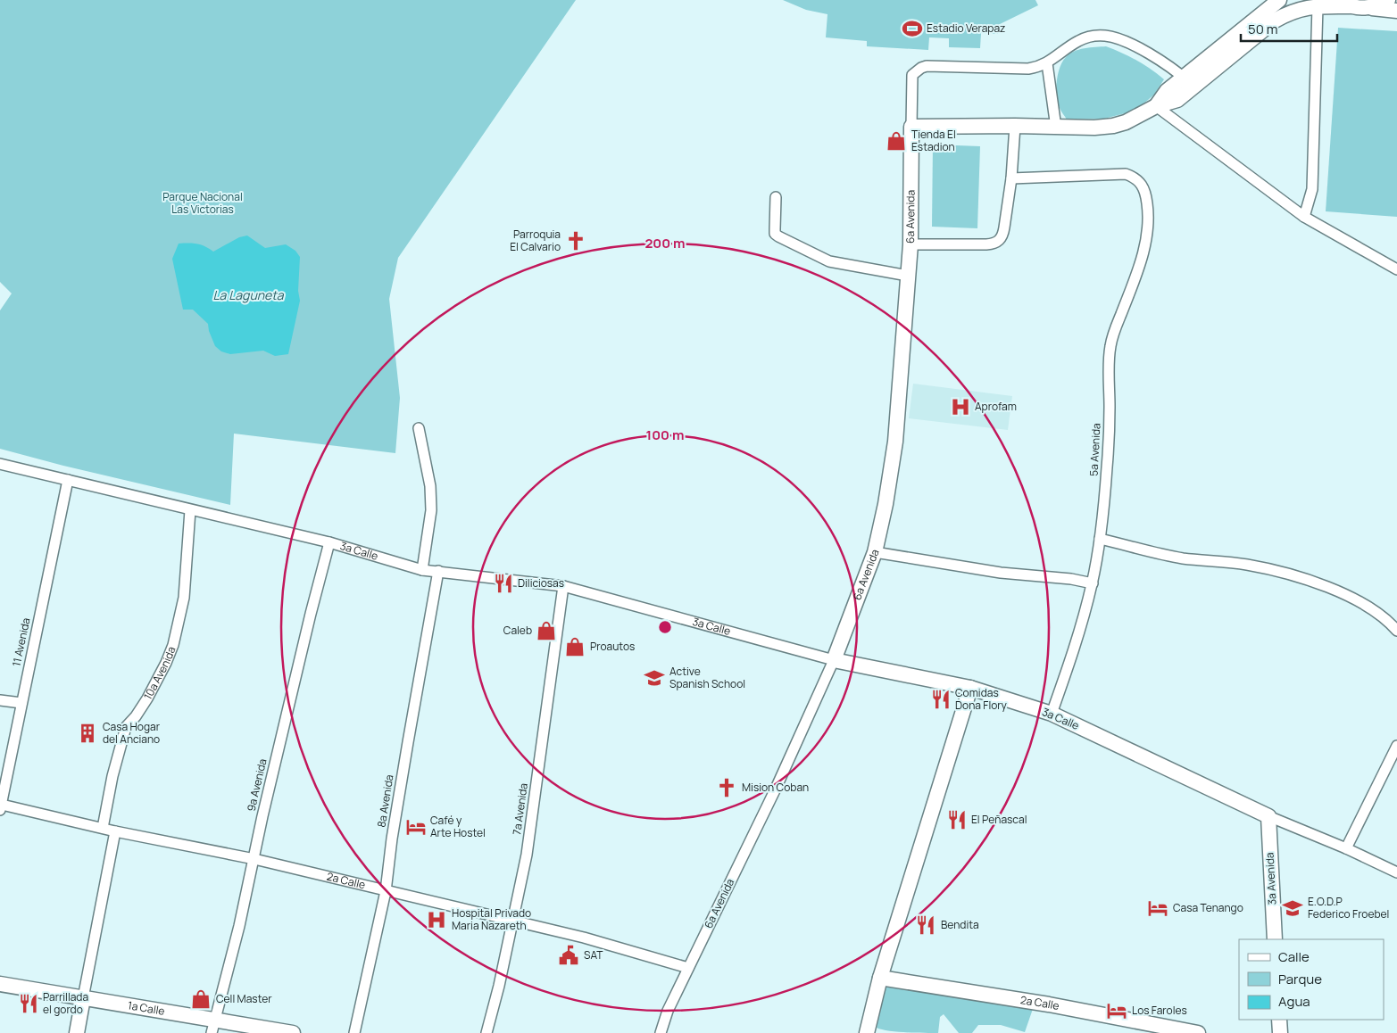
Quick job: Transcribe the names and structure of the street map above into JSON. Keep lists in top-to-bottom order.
{
  "streets": {
    "street": [
      "6a Avenida",
      "5a Avenida",
      "3a Calle",
      "11 Avenida",
      "10a Avenida",
      "9a Avenida",
      "8a Avenida",
      "7a Avenida",
      "3a Avenida",
      "2a Calle",
      "1a Calle"
    ]
  },
  "crossings": [
    ["6a Avenida", "3a Calle"],
    ["6a Avenida", "2a Calle"],
    ["5a Avenida", "3a Calle"],
    ["3a Calle", "11 Avenida"],
    ["3a Calle", "10a Avenida"],
    ["3a Calle", "9a Avenida"],
    ["3a Calle", "8a Avenida"],
    ["3a Calle", "7a Avenida"],
    ["3a Calle", "3a Avenida"],
    ["11 Avenida", "2a Calle"],
    ["10a Avenida", "2a Calle"],
    ["9a Avenida", "2a Calle"],
    ["9a Avenida", "1a Calle"],
    ["8a Avenida", "2a Calle"],
    ["7a Avenida", "2a Calle"]
  ],
  "water": ["La Laguneta"],
  "parks": ["Parque Nacional Las Victorias"],
  "places": {
    "sports": ["Estadio Verapaz"],
    "shop": [
      "Tienda El Estadion",
      "Caleb",
      "Proautos",
      "Cell Master"
    ],
    "church": ["Parroquia El Calvario", "Mision Coban"],
    "hospital": ["Aprofam", "Hospital Privado Maria Nazareth"],
    "restaurant": [
      "Diliciosas",
      "Comidas Dona Flory",
      "El Peñascal",
      "Bendita",
      "Parrillada el gordo"
    ],
    "school or university": ["Active Spanish School", "E.O.D.P Federico Froebel"],
    "building": ["Casa Hogar del Anciano"],
    "hotel": ["Café y Arte Hostel", "Casa Tenango", "Los Faroles"],
    "public building": ["SAT"]
  },
  "legend": ["Calle", "Parque", "Agua"],
  "scale_bar": "50 m",
  "rings": ["200 m", "100 m"]
}
